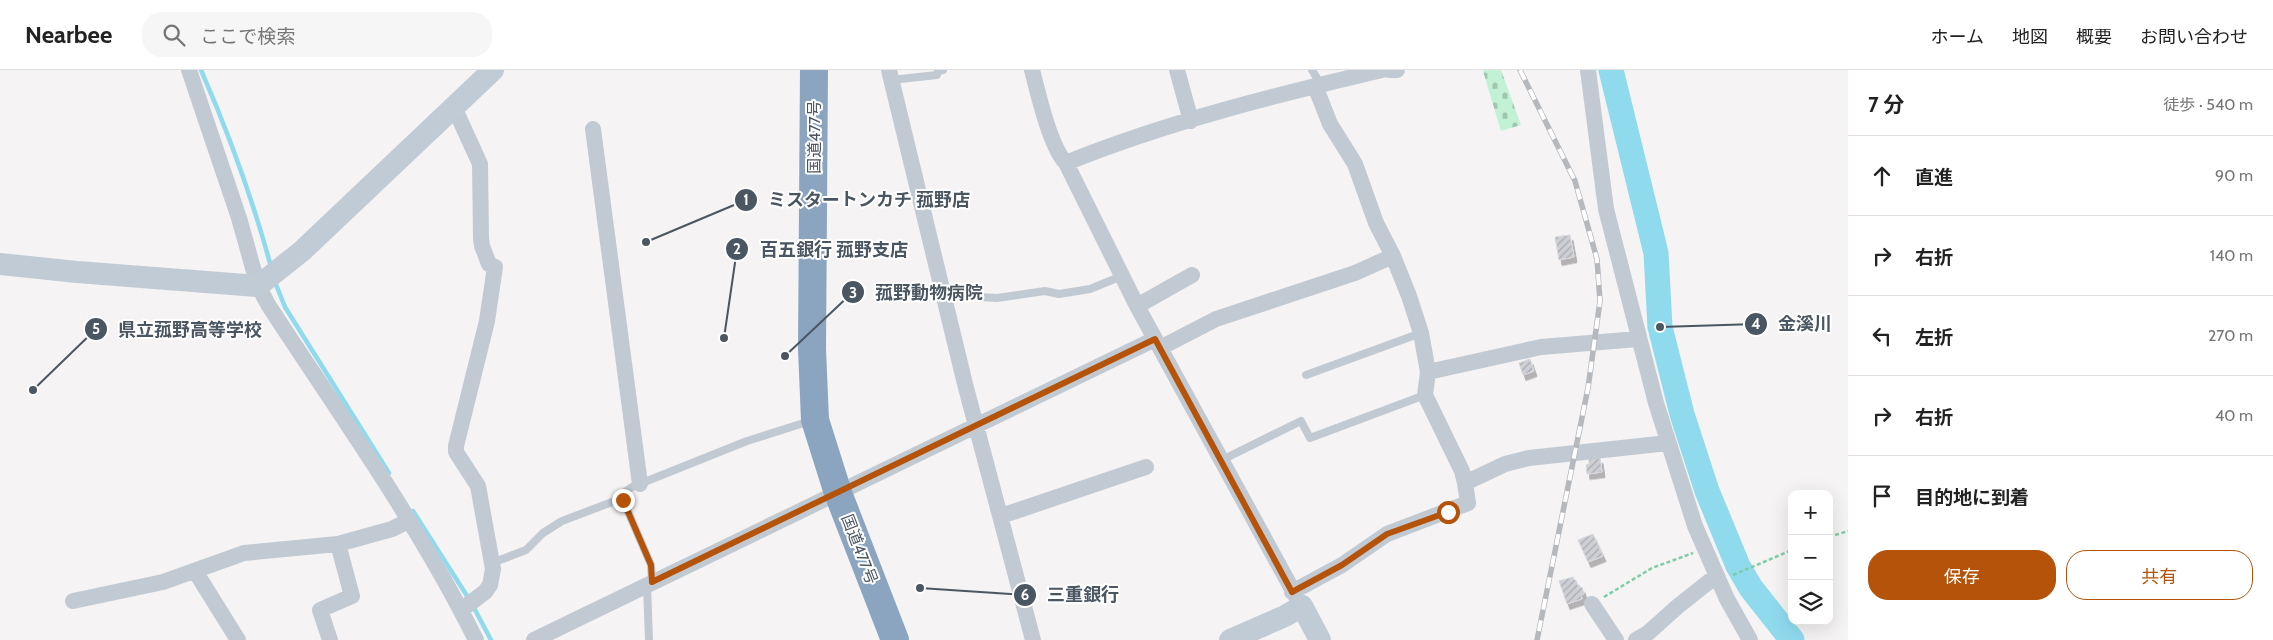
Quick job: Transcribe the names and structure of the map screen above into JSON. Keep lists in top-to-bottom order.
{
  "streets": {
    "highway": ["国道477号"]
  },
  "places": [
    "ミスタートンカチ 菰野店",
    "金溪川",
    "百五銀行 菰野支店",
    "菰野動物病院",
    "県立菰野高等学校",
    "三重銀行"
  ],
  "page": {
    "header": "Nearbee",
    "search": "ここで検索",
    "nav": [
      "ホーム",
      "地図",
      "概要",
      "お問い合わせ"
    ],
    "heading": ["7 分", "徒歩 · 540 m"],
    "list": [
      ["直進", "90 m"],
      ["右折", "140 m"],
      ["左折", "270 m"],
      ["右折", "40 m"],
      "目的地に到着"
    ],
    "map_buttons": ["+", "−"],
    "buttons": ["保存", "共有"]
  }
}
